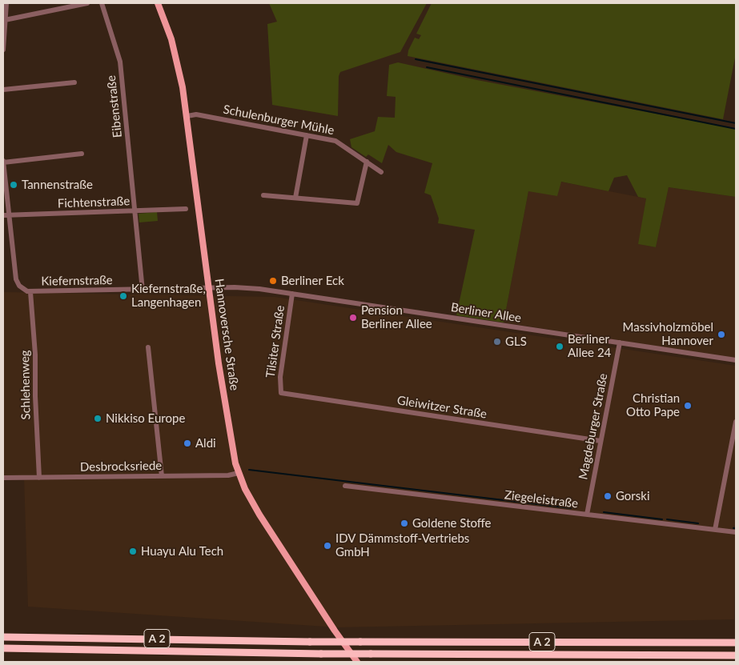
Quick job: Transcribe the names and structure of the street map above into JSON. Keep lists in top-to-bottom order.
{
  "streets": {
    "highway": ["A 2"],
    "main road": ["Hannoversche Straße"],
    "street": [
      "Eibenstraße",
      "Schulenburger Mühle",
      "Fichtenstraße",
      "Kiefernstraße",
      "Berliner Allee",
      "Tilsiter Straße",
      "Schlehenweg",
      "Gleiwitzer Straße",
      "Magdeburger Straße",
      "Desbrocksriede",
      "Ziegeleistraße"
    ]
  },
  "crossings": [
    ["Eibenstraße", "Fichtenstraße"],
    ["Eibenstraße", "Kiefernstraße"],
    ["Schulenburger Mühle", "Hannoversche Straße"],
    ["Fichtenstraße", "Kiefernstraße"],
    ["Kiefernstraße", "Berliner Allee"],
    ["Kiefernstraße", "Hannoversche Straße"],
    ["Kiefernstraße", "Schlehenweg"],
    ["Berliner Allee", "Hannoversche Straße"],
    ["Berliner Allee", "Tilsiter Straße"],
    ["Berliner Allee", "Magdeburger Straße"],
    ["Hannoversche Straße", "Desbrocksriede"],
    ["Tilsiter Straße", "Gleiwitzer Straße"],
    ["Schlehenweg", "Desbrocksriede"],
    ["Gleiwitzer Straße", "Magdeburger Straße"],
    ["Magdeburger Straße", "Ziegeleistraße"]
  ],
  "places": [
    "Tannenstraße",
    "Berliner Eck",
    "Kiefernstraße, Langenhagen",
    "Pension Berliner Allee",
    "Massivholzmöbel Hannover",
    "GLS",
    "Berliner Allee 24",
    "Christian Otto Pape",
    "Nikkiso Europe",
    "Aldi",
    "Gorski",
    "Goldene Stoffe",
    "IDV Dämmstoff-Vertriebs GmbH",
    "Huayu Alu Tech"
  ]
}
